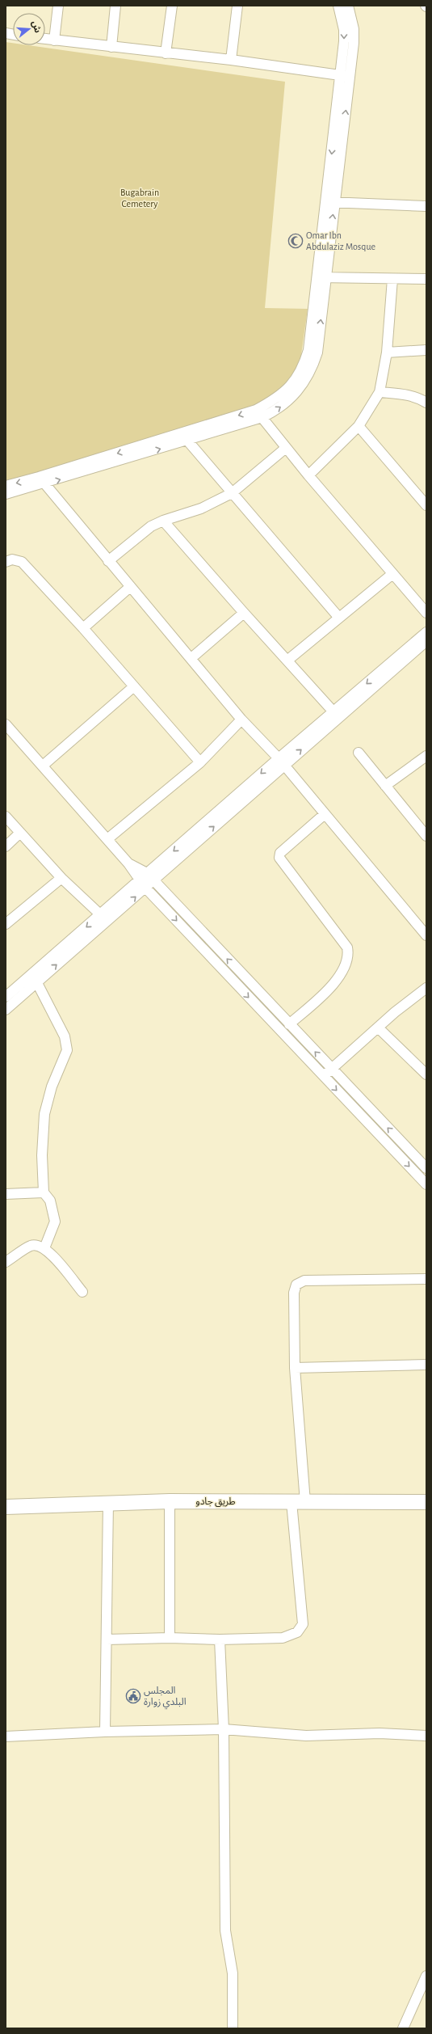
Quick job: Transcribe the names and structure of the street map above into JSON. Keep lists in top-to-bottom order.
{
  "streets": {
    "highway": ["طريق جادو"]
  },
  "parks": ["Bugabrain Cemetery"],
  "places": {
    "mosque": ["Omar Ibn Abdulaziz Mosque"],
    "public building": ["المجلس البلدي زوارة"]
  },
  "north": "right"
}
